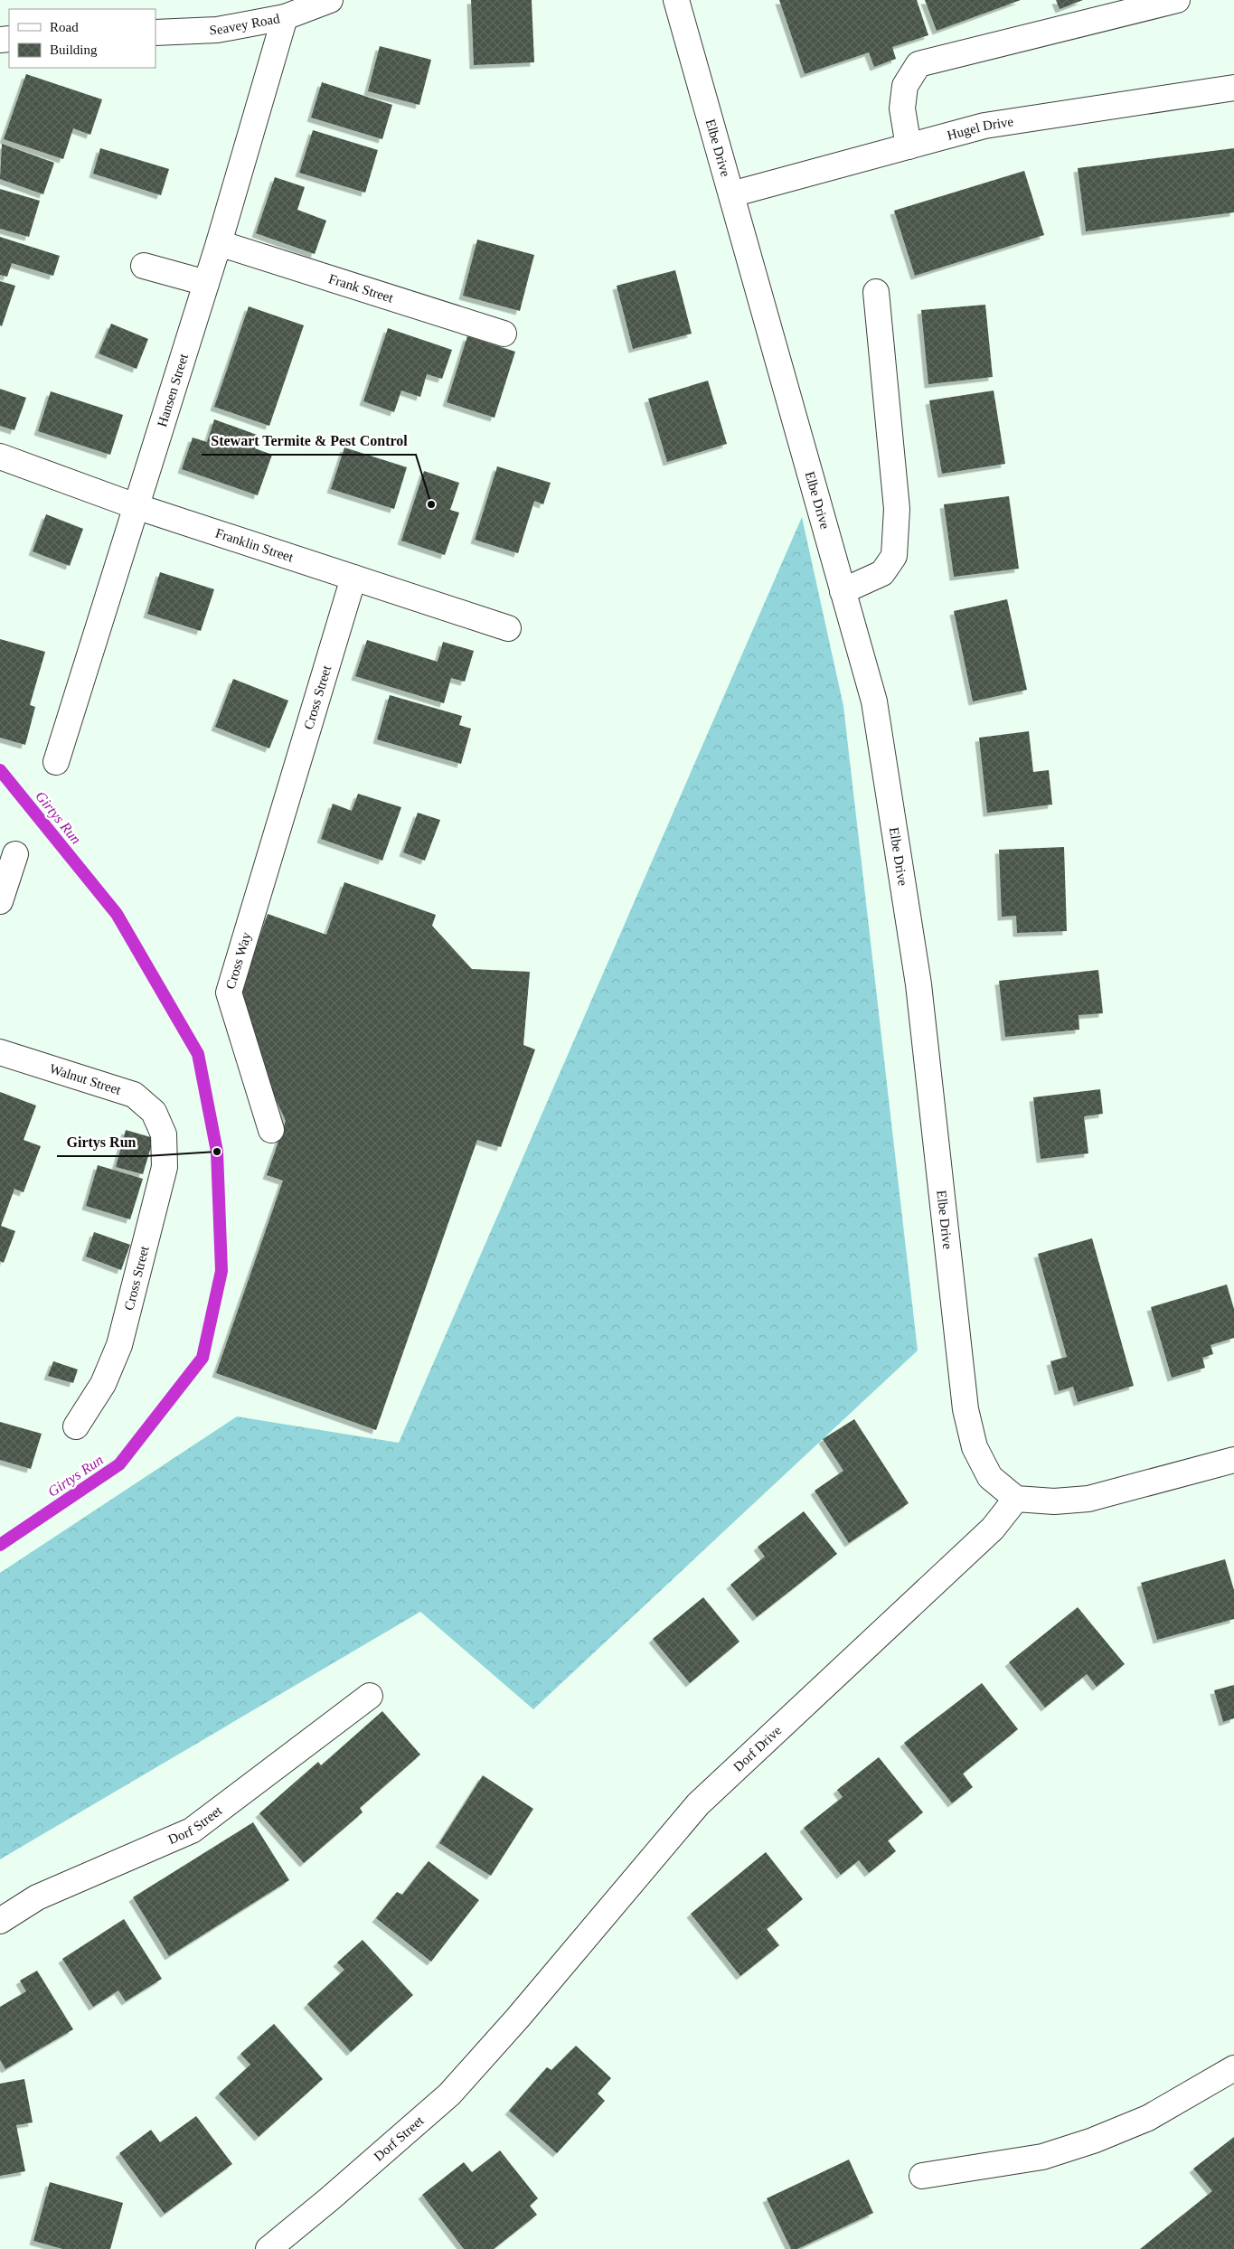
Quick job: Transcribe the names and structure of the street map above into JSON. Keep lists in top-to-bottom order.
{
  "streets": {
    "street": [
      "Seavey Road",
      "Hugel Drive",
      "Elbe Drive",
      "Frank Street",
      "Hansen Street",
      "Franklin Street",
      "Cross Street",
      "Cross Way",
      "Walnut Street",
      "Dorf Drive",
      "Dorf Street"
    ]
  },
  "crossings": [
    ["Seavey Road", "Hansen Street"],
    ["Hugel Drive", "Elbe Drive"],
    ["Elbe Drive", "Dorf Drive"],
    ["Frank Street", "Hansen Street"],
    ["Hansen Street", "Franklin Street"],
    ["Franklin Street", "Cross Street"],
    ["Cross Street", "Cross Way"],
    ["Cross Street", "Walnut Street"],
    ["Dorf Drive", "Dorf Street"]
  ],
  "water": ["Girtys Run"],
  "places": ["Stewart Termite & Pest Control", "Girtys Run"],
  "legend": ["Road", "Building"]
}
